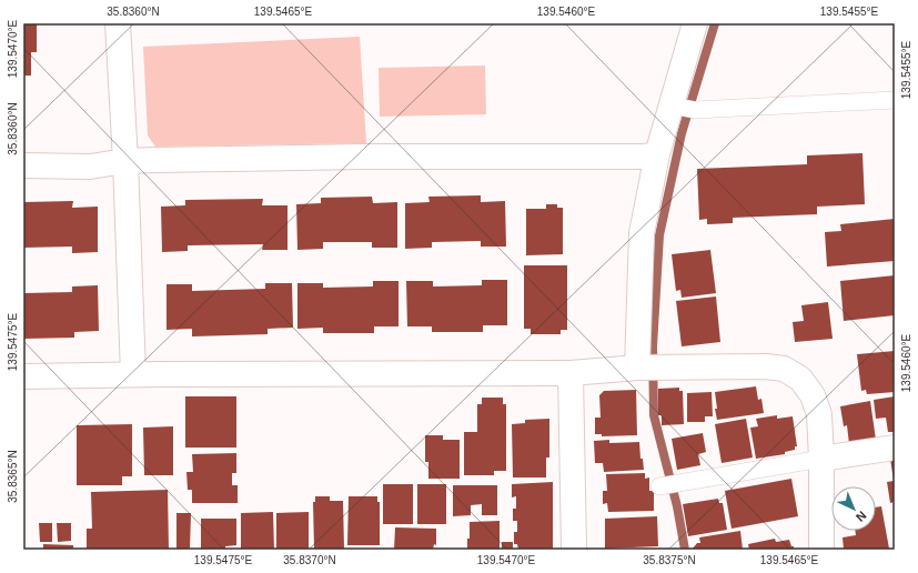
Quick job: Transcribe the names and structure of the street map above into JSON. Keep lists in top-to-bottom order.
{
  "north": "bottom right",
  "coordinates": [
    "35.8360°N",
    "139.5465°E",
    "139.5460°E",
    "139.5455°E",
    "139.5470°E",
    "139.5475°E",
    "35.8365°N",
    "35.8370°N",
    "35.8375°N"
  ]
}
